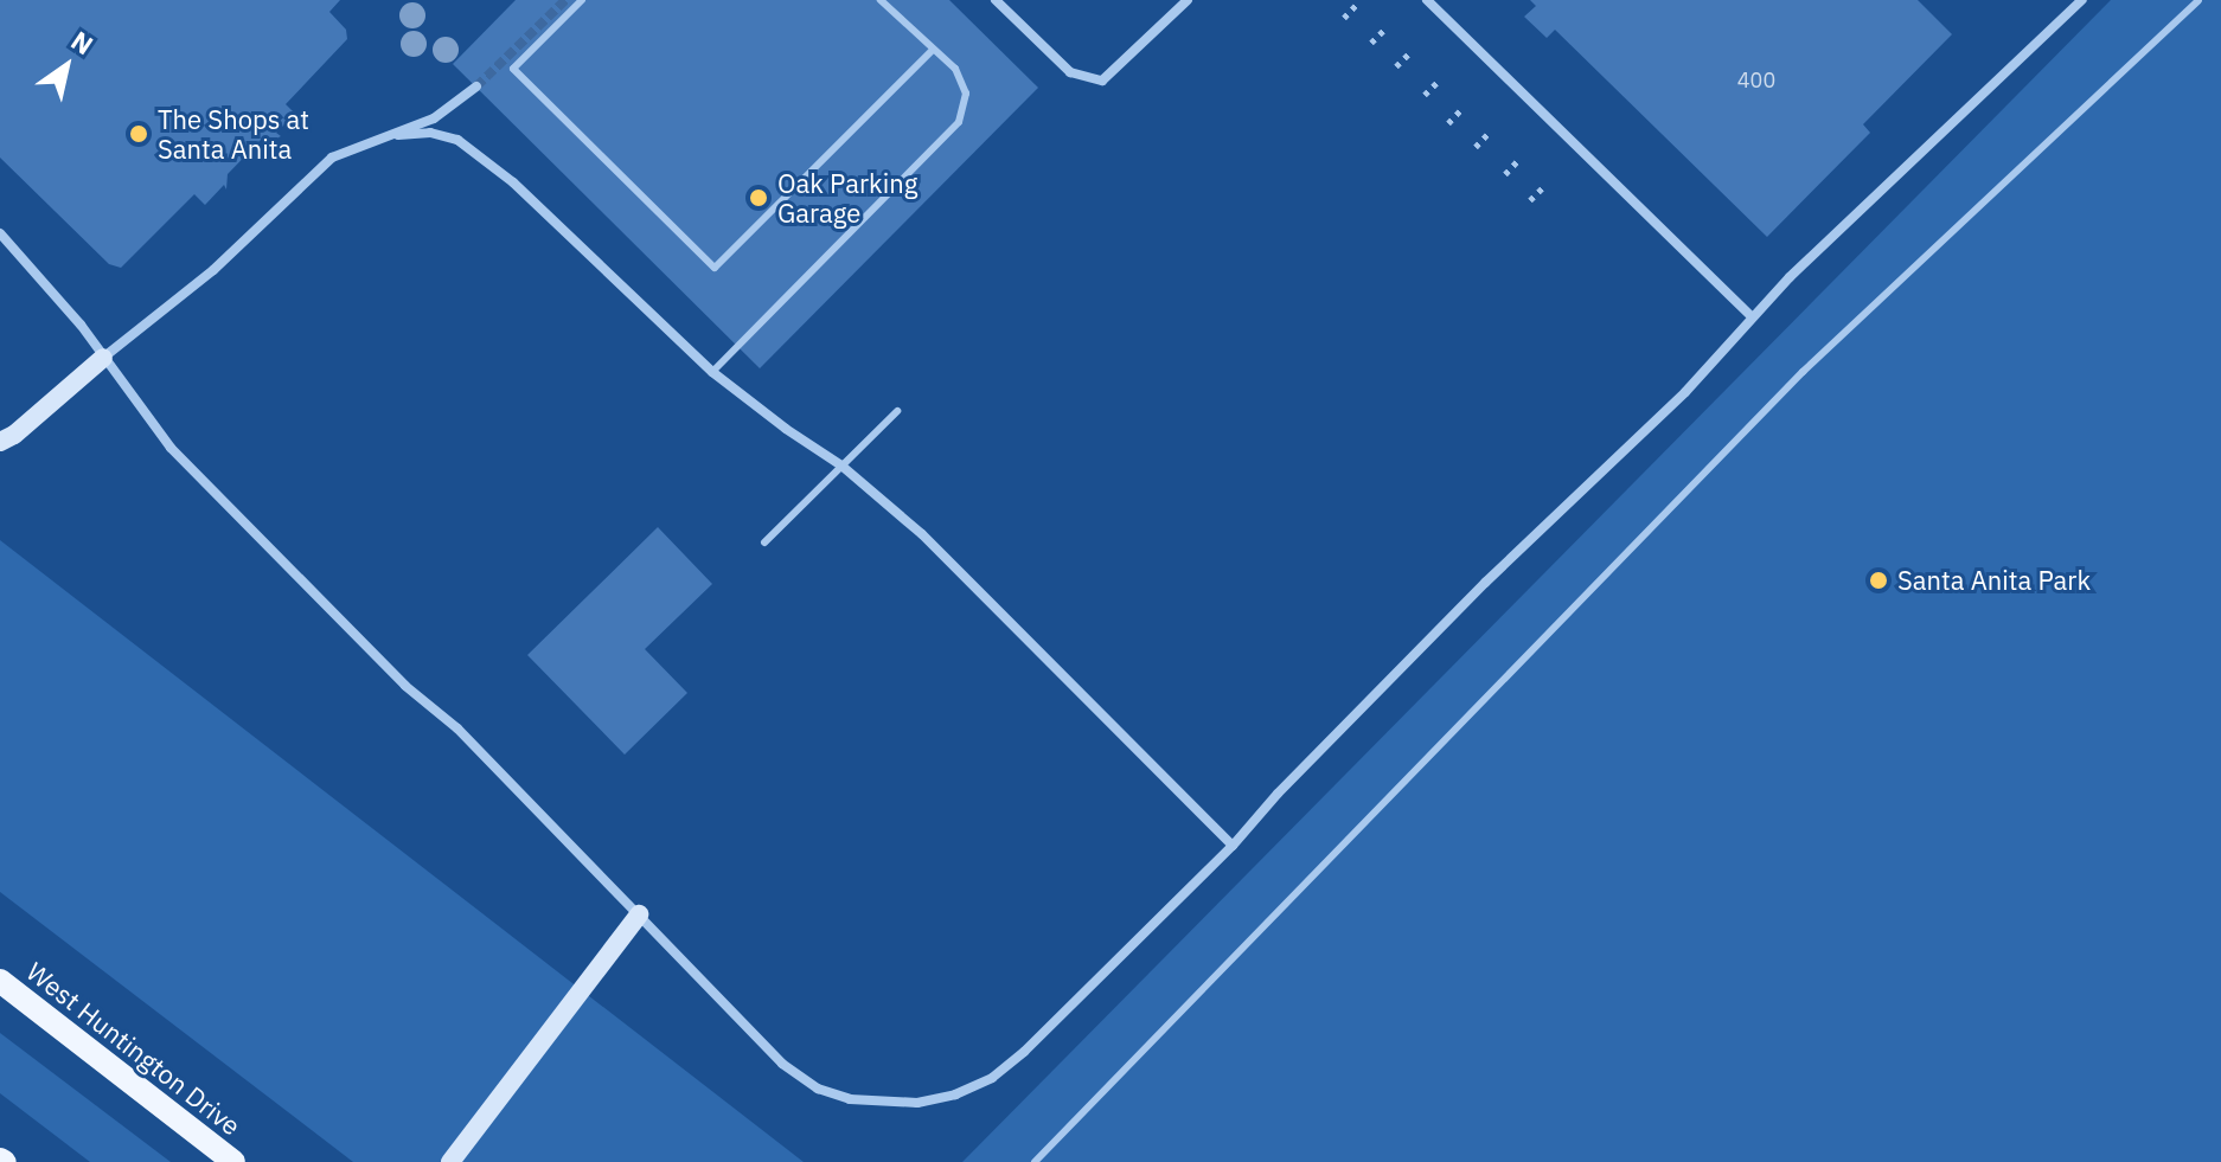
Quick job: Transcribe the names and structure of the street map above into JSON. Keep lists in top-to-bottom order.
{
  "streets": {
    "main road": ["West Huntington Drive"]
  },
  "places": ["The Shops at Santa Anita", "Oak Parking Garage", "Santa Anita Park"],
  "house_numbers": ["400"],
  "north": "top right"
}
